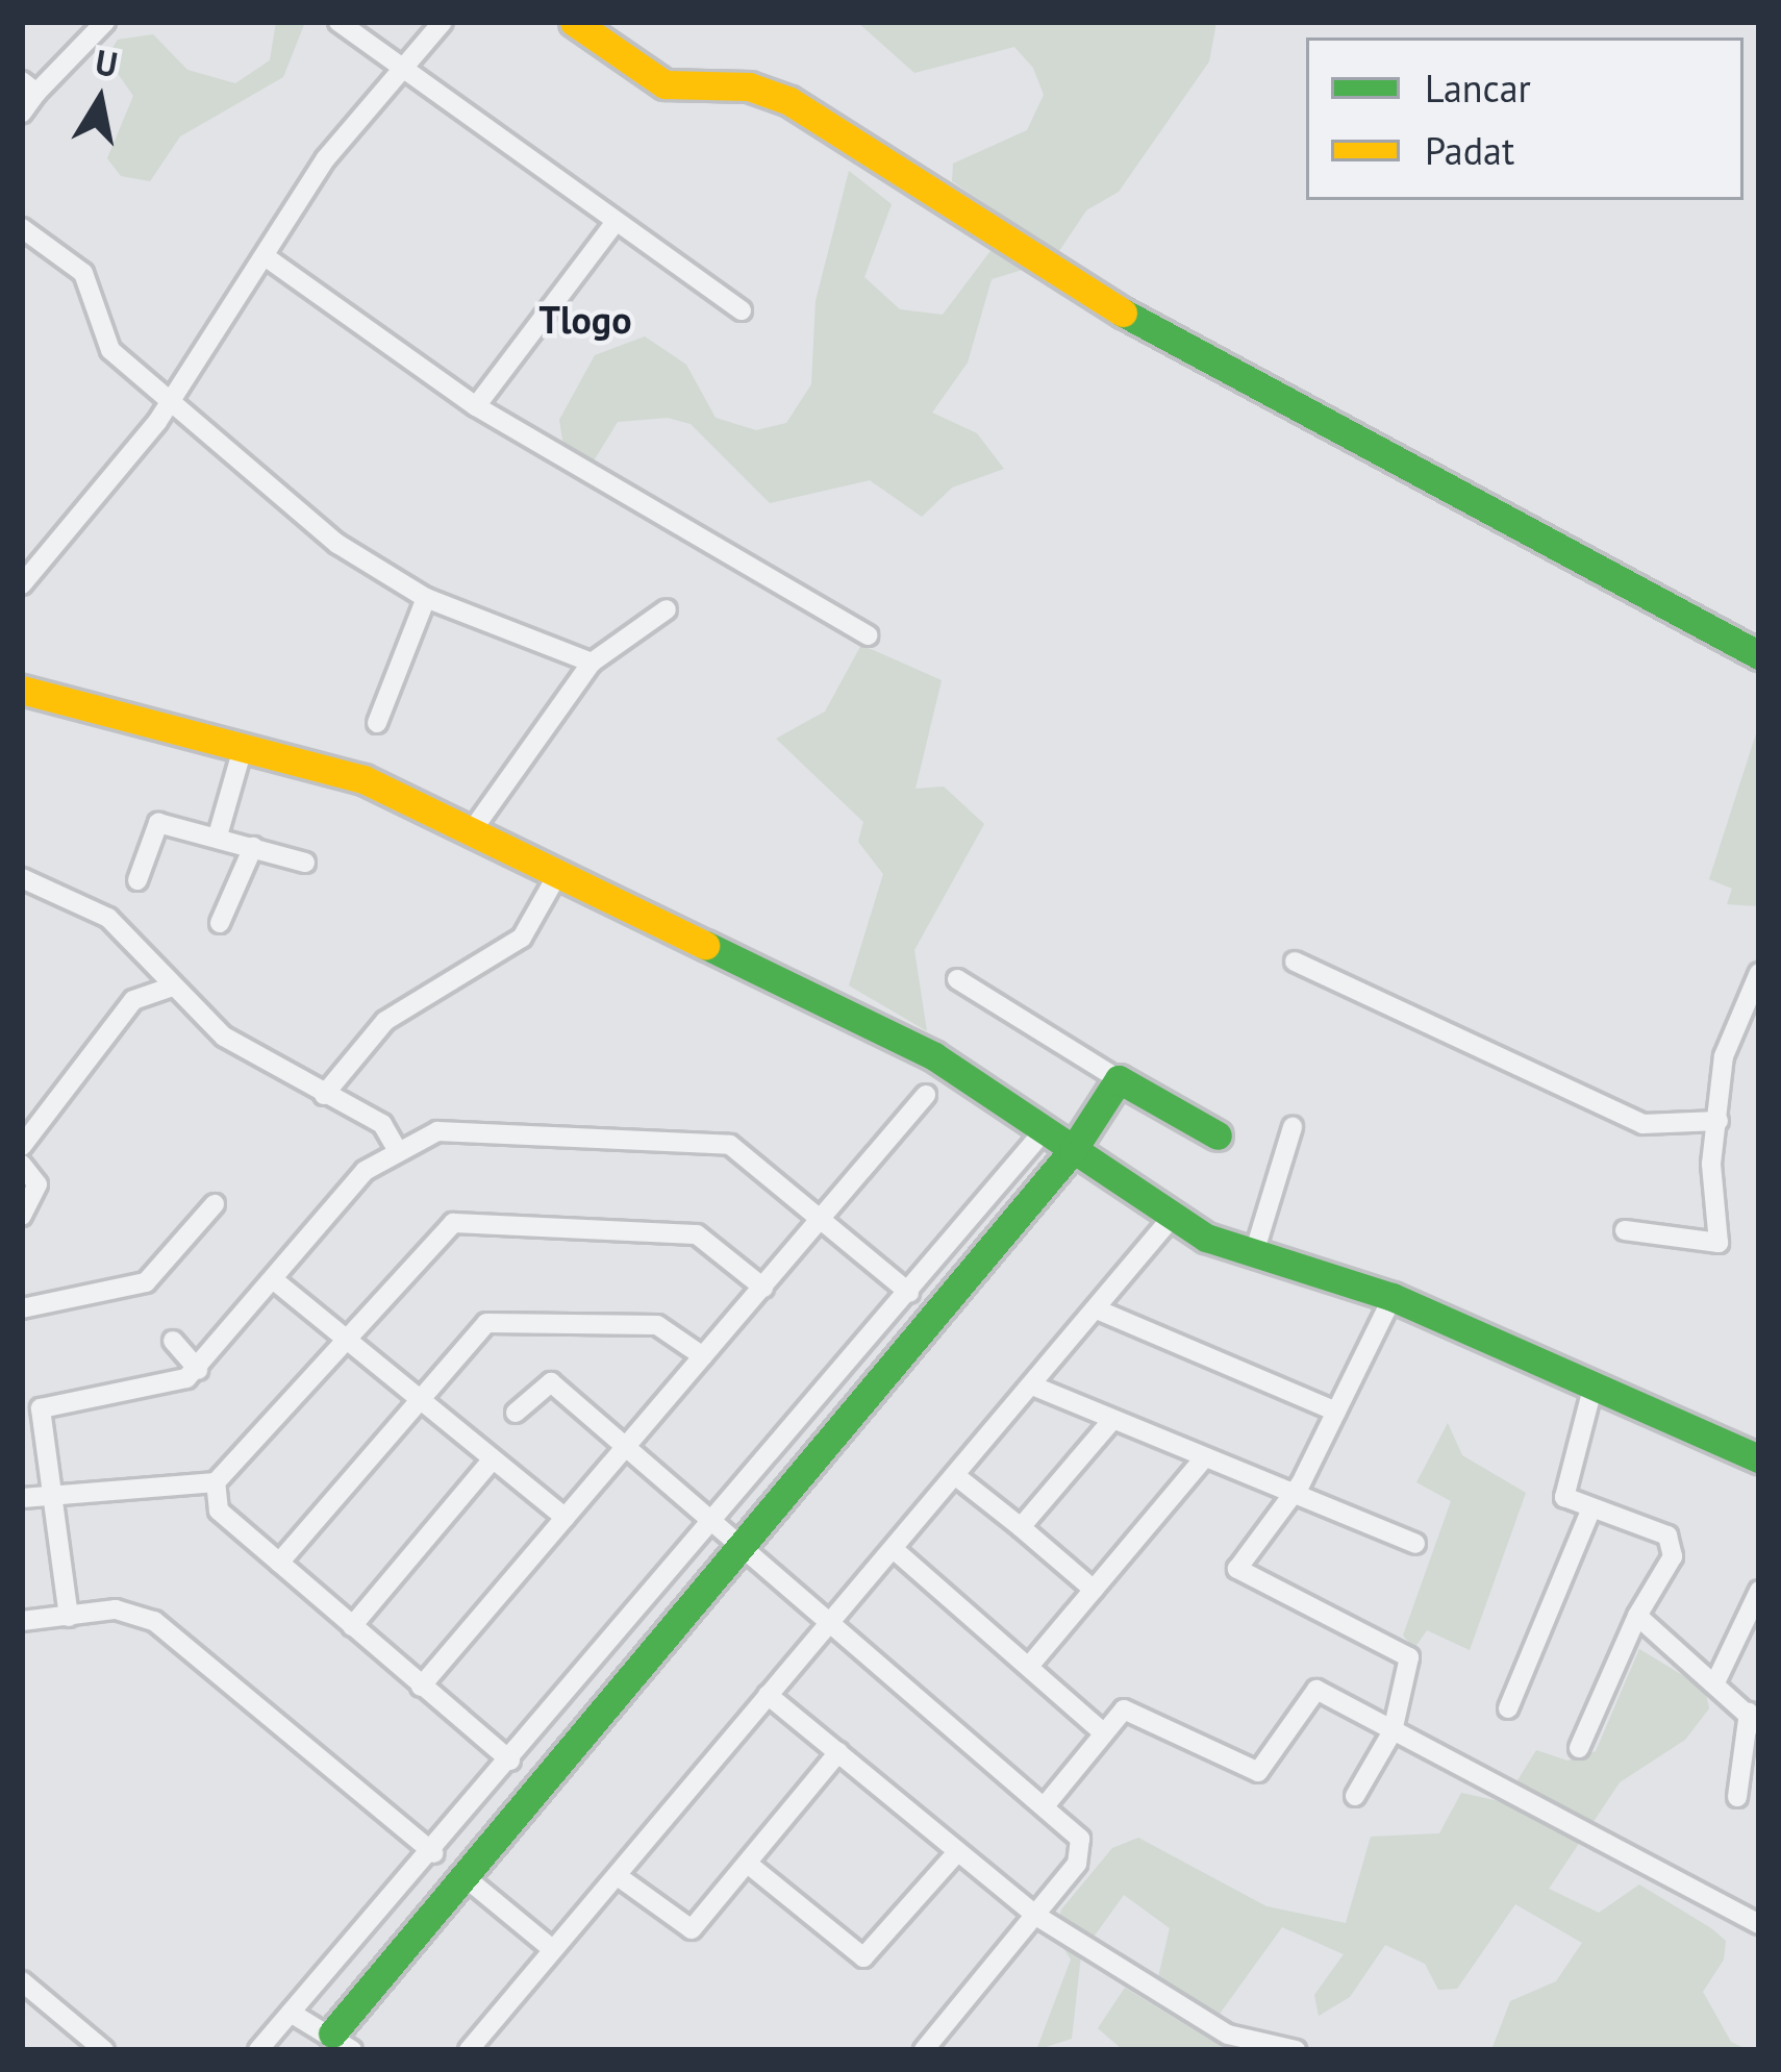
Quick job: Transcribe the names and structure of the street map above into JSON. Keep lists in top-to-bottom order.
{
  "districts": ["Tlogo"],
  "legend": ["Lancar", "Padat"],
  "north": "top"
}
